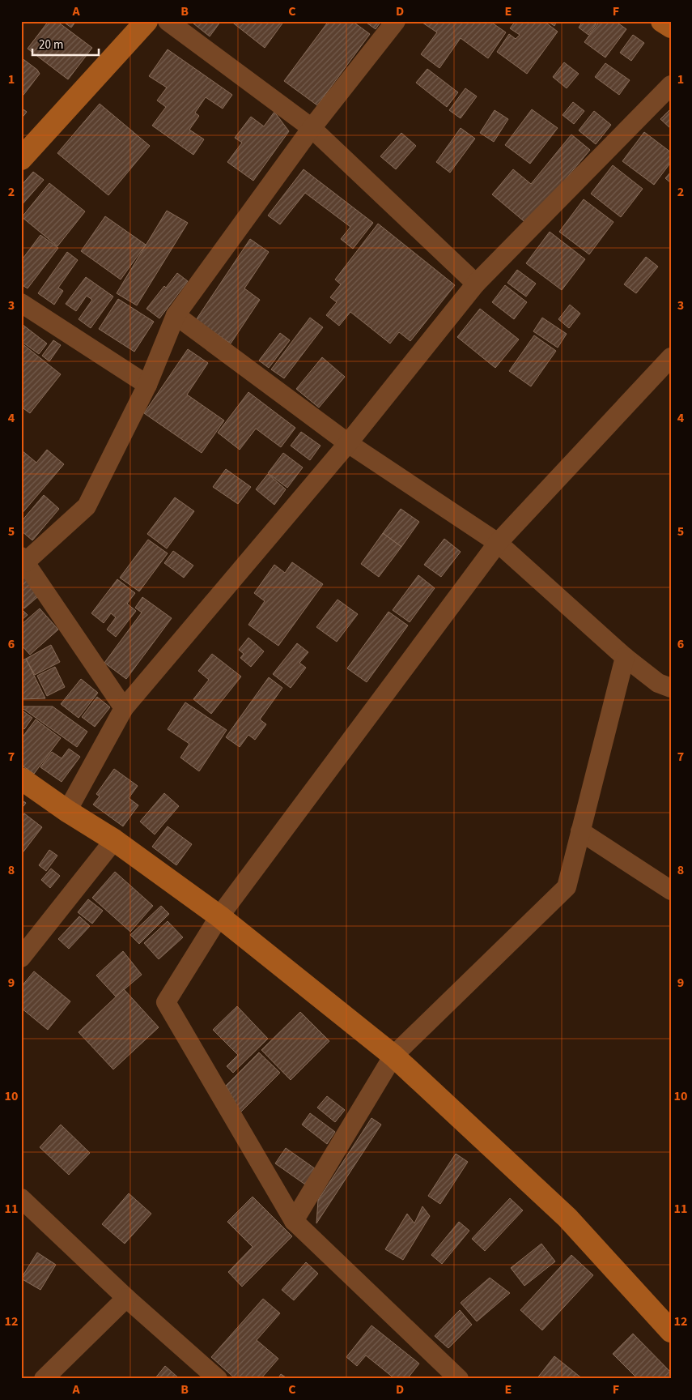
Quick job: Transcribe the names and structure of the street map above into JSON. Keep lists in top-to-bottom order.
{
  "scale_bar": "20 m",
  "grid": {
    "columns": [
      "A",
      "B",
      "C",
      "D",
      "E",
      "F"
    ],
    "rows": [
      "1",
      "2",
      "3",
      "4",
      "5",
      "6",
      "7",
      "8",
      "9",
      "10",
      "11",
      "12"
    ]
  }
}
